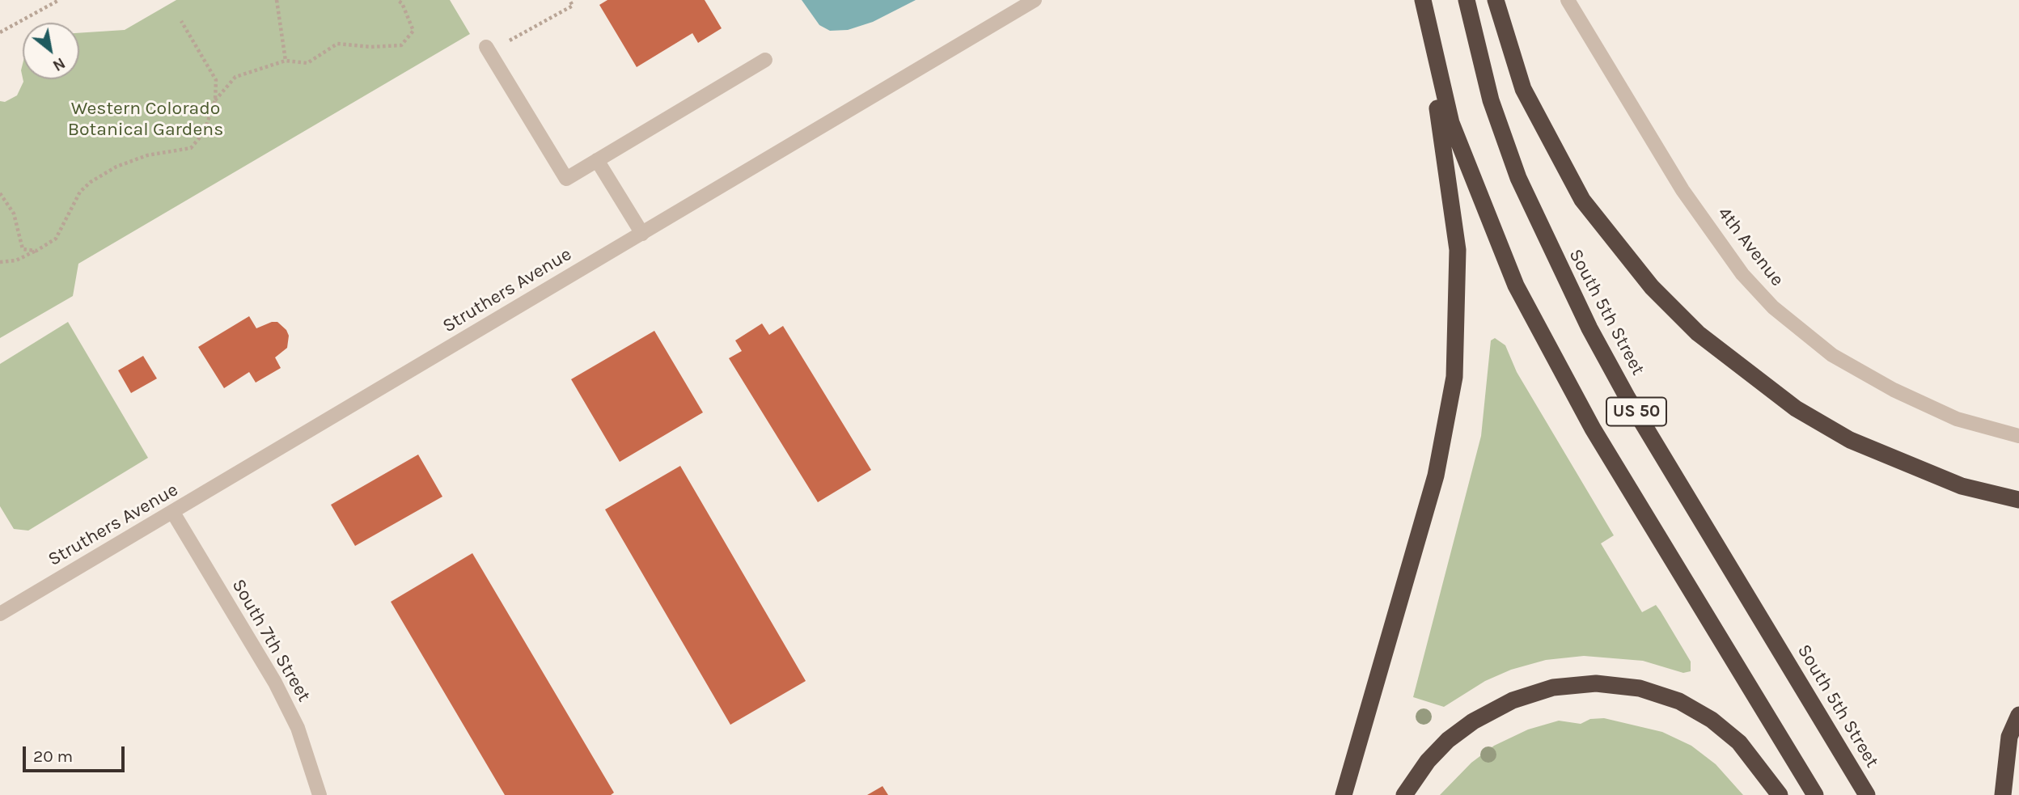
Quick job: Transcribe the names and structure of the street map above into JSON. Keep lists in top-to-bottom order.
{
  "streets": {
    "highway": ["South 5th Street", "US 50"],
    "street": ["4th Avenue", "Struthers Avenue", "South 7th Street"]
  },
  "crossings": [
    ["Struthers Avenue", "South 7th Street"]
  ],
  "parks": ["Western Colorado Botanical Gardens"],
  "scale_bar": "20 m",
  "north": "bottom right"
}
